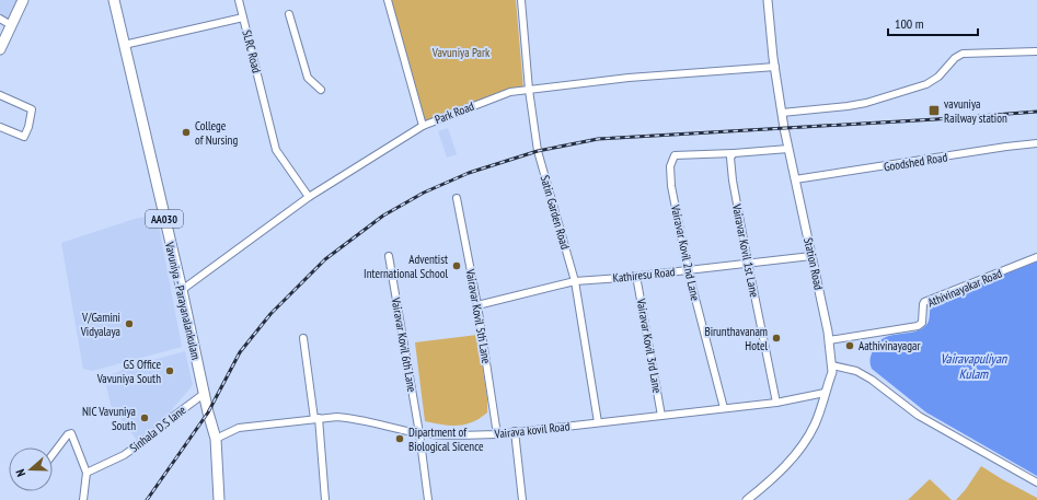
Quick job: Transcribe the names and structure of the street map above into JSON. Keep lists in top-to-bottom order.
{
  "streets": {
    "highway": ["AA030", "Vavuniya - Parayanalankulam"],
    "main road": ["Station Road"],
    "street": [
      "SLRC Road",
      "Park Road",
      "Goodshed Road",
      "Satin Garden Road",
      "Vairavar Kovil 1st Lane",
      "Vairavar Kovil 2nd Lane",
      "Kathiresu Road",
      "Athivinayakar Road",
      "Vairavar Kovil 5th Lane",
      "Vairavar Kovil 6th Lane",
      "Vairavar Kovil 3rd Lane",
      "Sinhala D.S lane",
      "Vairava kovil Road"
    ]
  },
  "crossings": [
    ["SLRC Road", "Park Road"],
    ["SLRC Road", "Vavuniya - Parayanalankulam"],
    ["Park Road", "Satin Garden Road"],
    ["Park Road", "Station Road"],
    ["Park Road", "Vavuniya - Parayanalankulam"],
    ["Goodshed Road", "Station Road"],
    ["Satin Garden Road", "Kathiresu Road"],
    ["Satin Garden Road", "Vairava kovil Road"],
    ["Vairavar Kovil 1st Lane", "Vairavar Kovil 2nd Lane"],
    ["Vairavar Kovil 1st Lane", "Kathiresu Road"],
    ["Vairavar Kovil 1st Lane", "Vairava kovil Road"],
    ["Vairavar Kovil 2nd Lane", "Kathiresu Road"],
    ["Vairavar Kovil 2nd Lane", "Vairava kovil Road"],
    ["Station Road", "Kathiresu Road"],
    ["Station Road", "Athivinayakar Road"],
    ["Station Road", "Vairava kovil Road"],
    ["Kathiresu Road", "Vairavar Kovil 5th Lane"],
    ["Kathiresu Road", "Vairavar Kovil 3rd Lane"],
    ["Vavuniya - Parayanalankulam", "Sinhala D.S lane"],
    ["Vavuniya - Parayanalankulam", "Vairava kovil Road"],
    ["Vairavar Kovil 5th Lane", "Vairava kovil Road"],
    ["Vairavar Kovil 6th Lane", "Vairava kovil Road"],
    ["Vairavar Kovil 3rd Lane", "Vairava kovil Road"]
  ],
  "water": ["Vairavapuliyan Kulam"],
  "parks": ["Vavuniya Park"],
  "places": {
    "transit": ["vavuniya Railway station"],
    "other": [
      "College of Nursing",
      "Adventist International School",
      "V/Gamini Vidyalaya",
      "Birunthavanam Hotel",
      "Aathivinayagar",
      "GS Office Vavuniya South",
      "NIC Vavuniya South",
      "Dipartment of Biological Sicence"
    ]
  },
  "scale_bar": "100 m",
  "north": "left"
}
